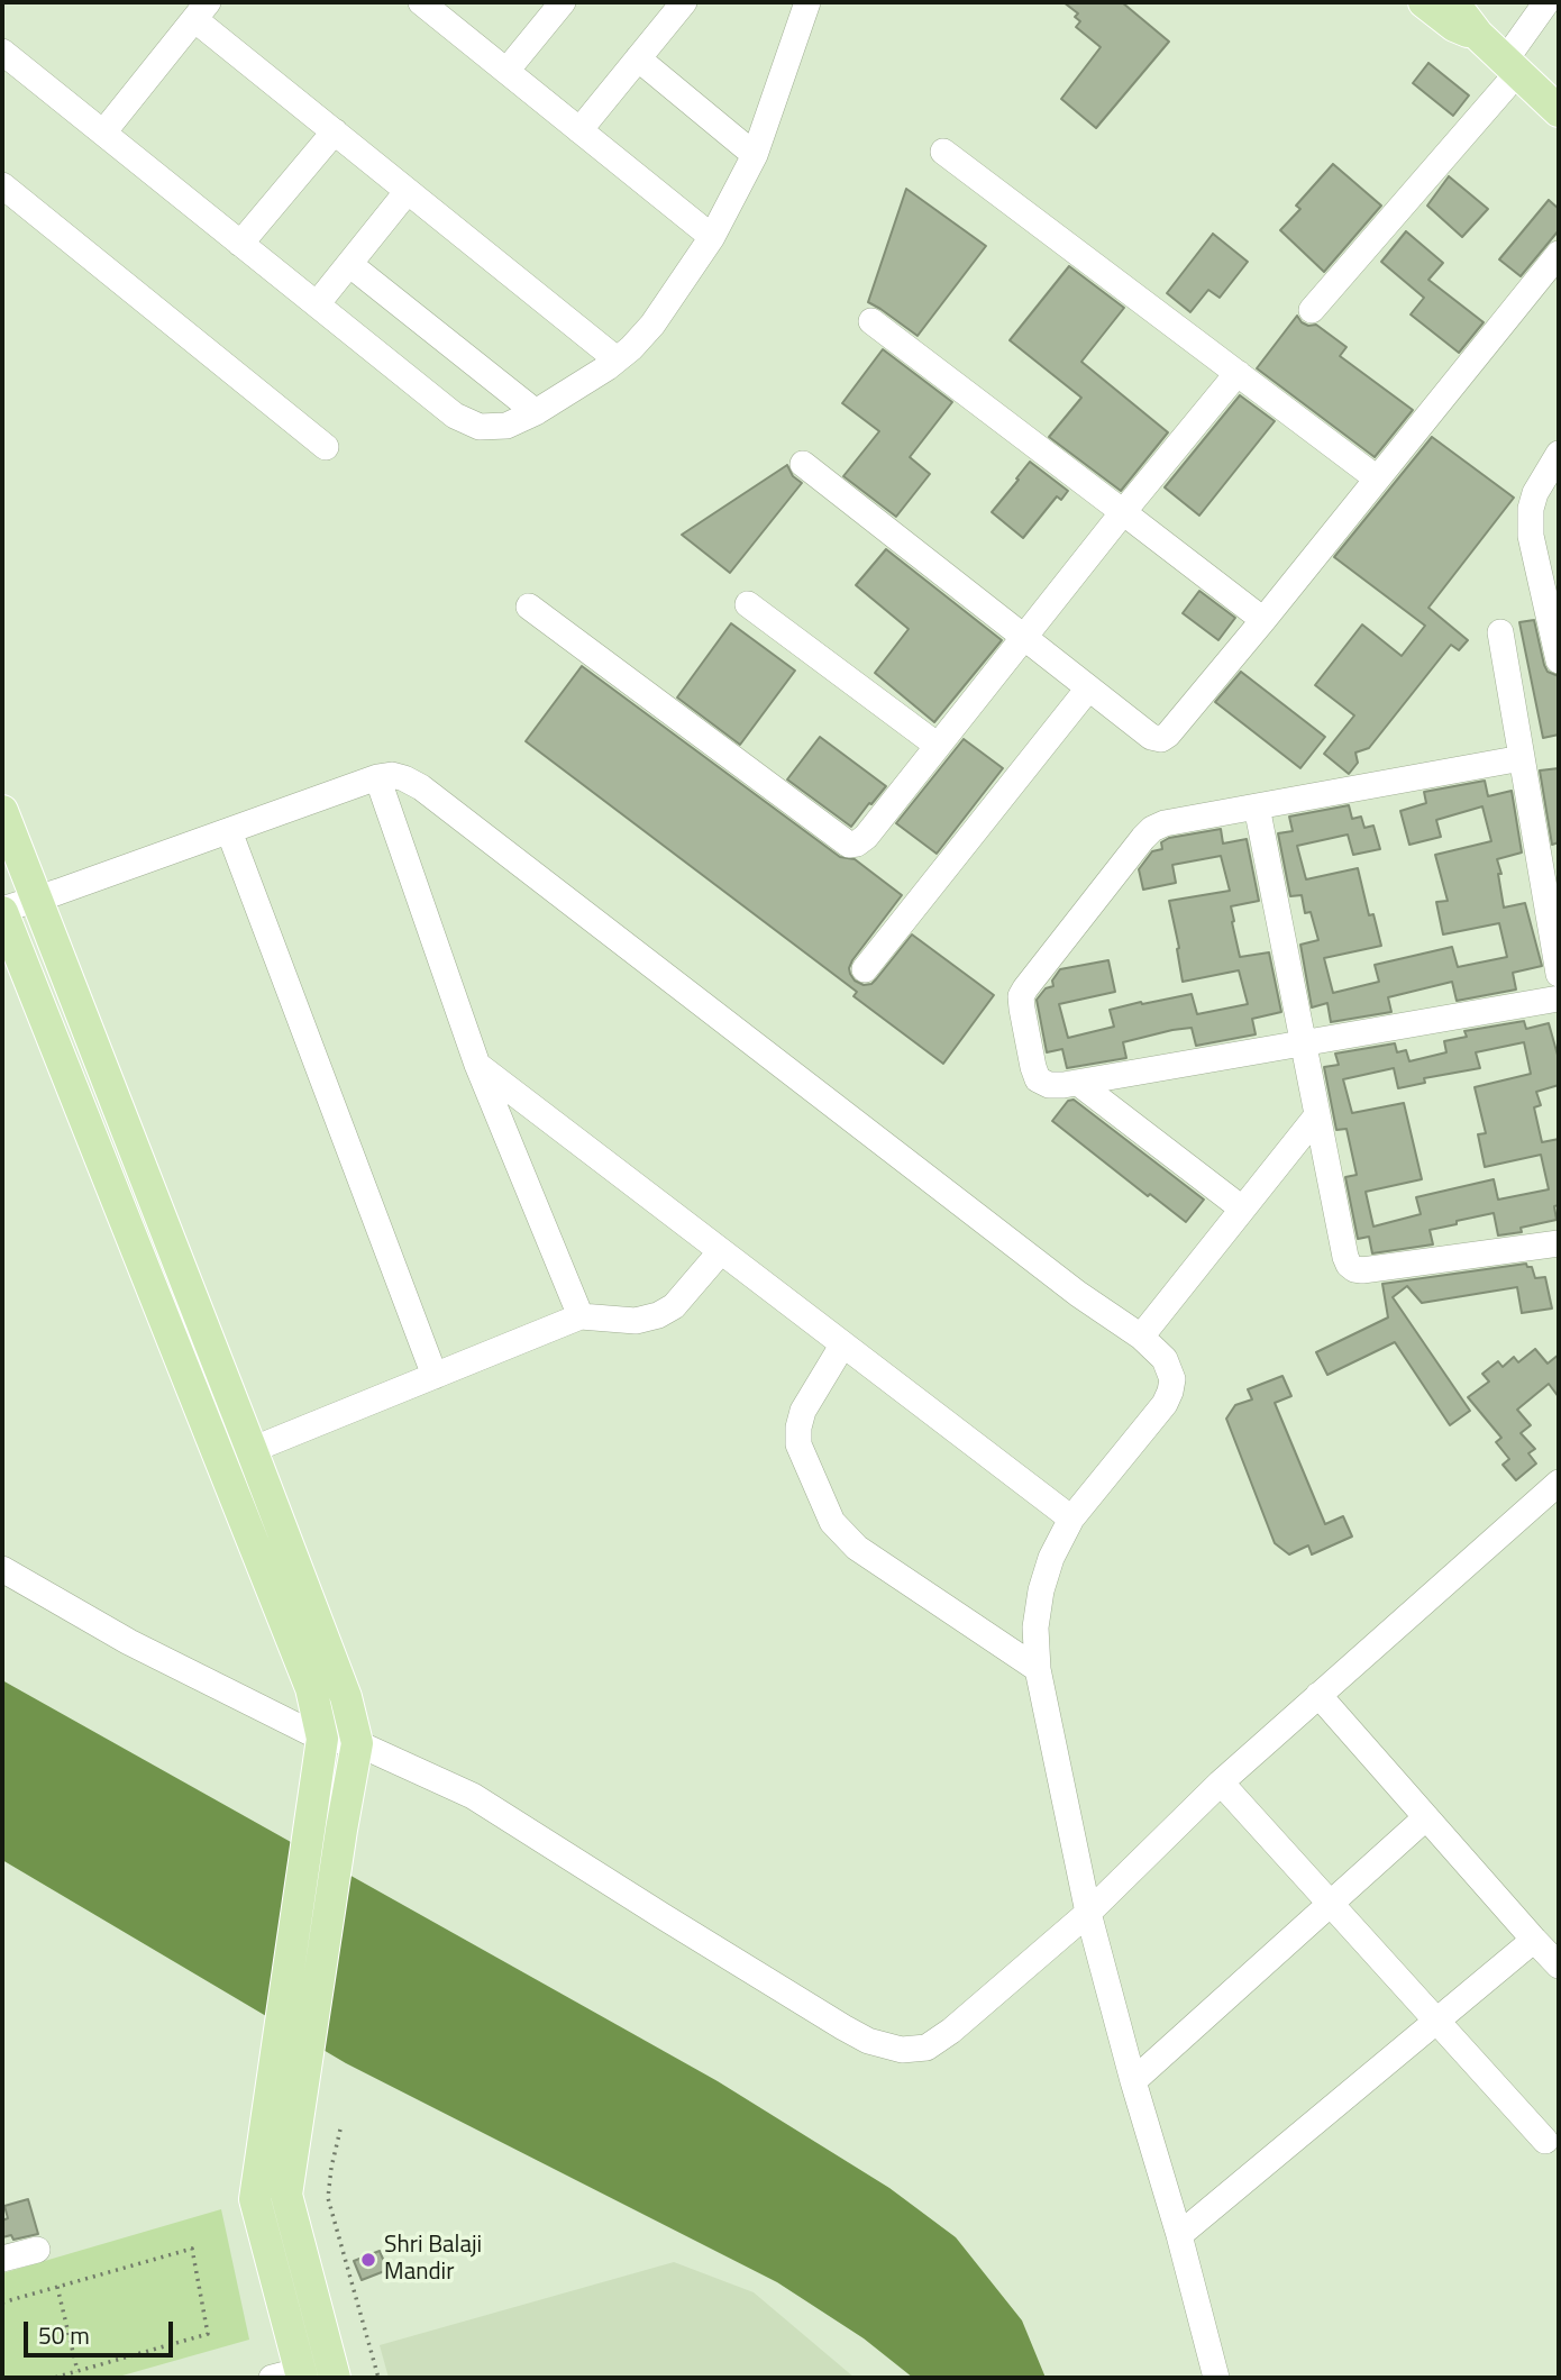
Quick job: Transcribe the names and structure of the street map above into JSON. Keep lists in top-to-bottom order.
{
  "places": ["Shri Balaji Mandir"],
  "scale_bar": "50 m"
}
